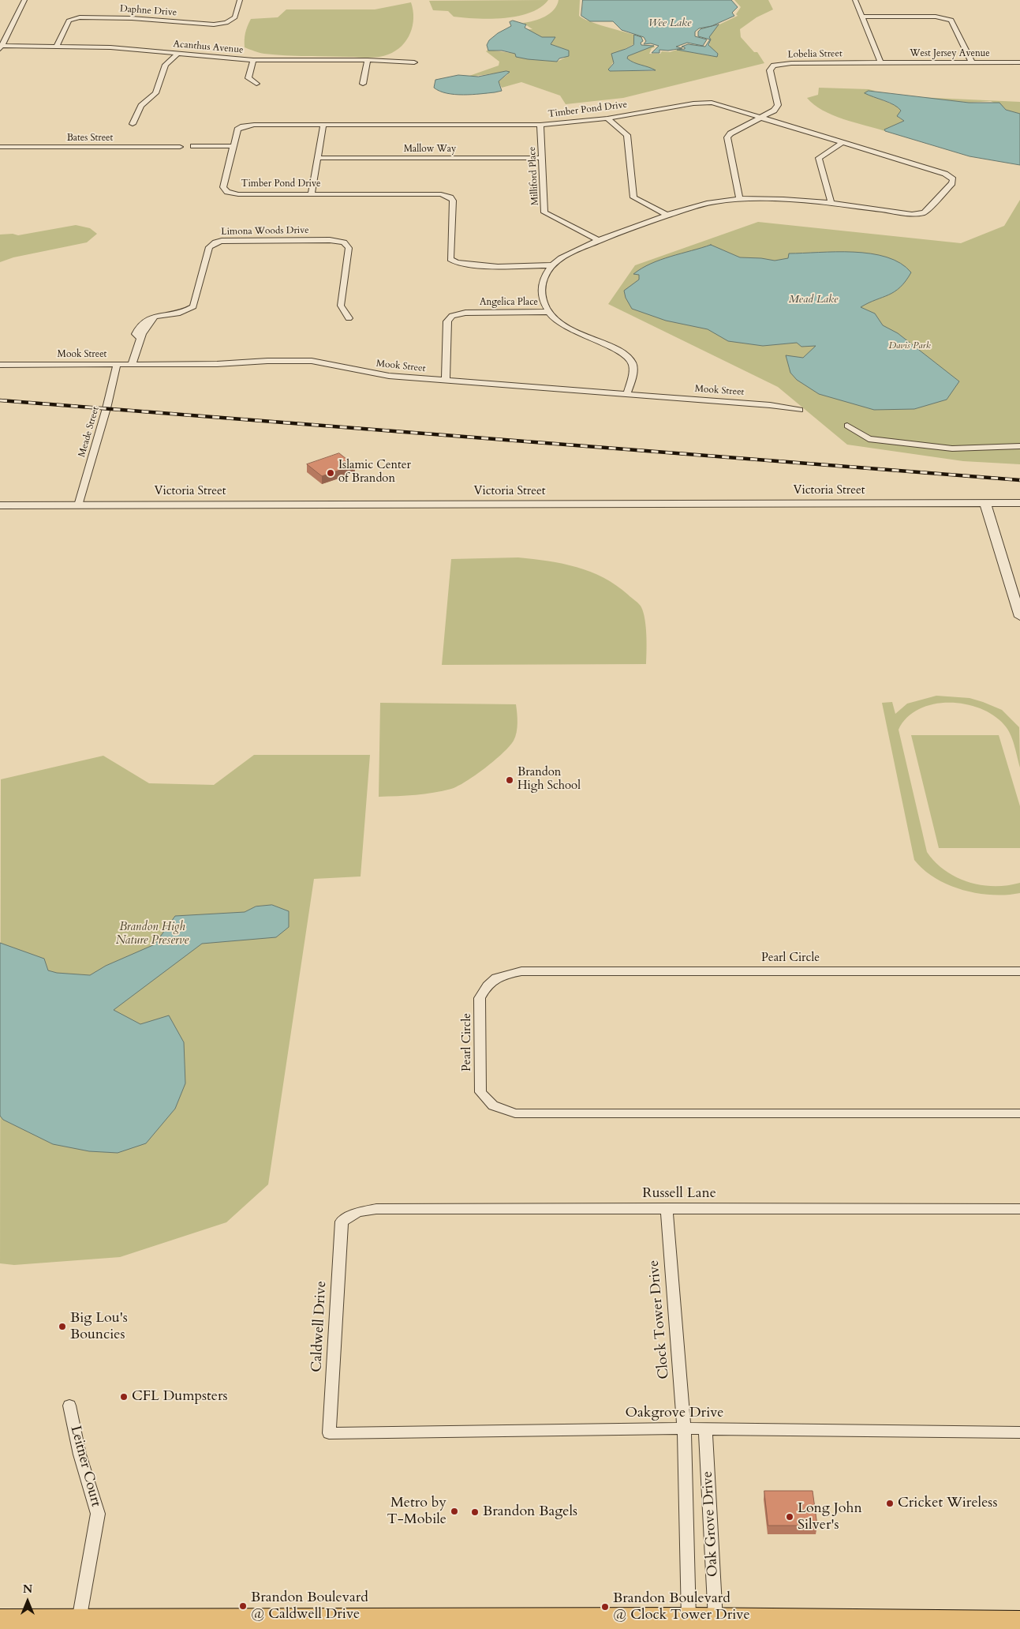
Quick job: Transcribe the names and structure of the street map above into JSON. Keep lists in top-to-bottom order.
{
  "streets": {
    "street": [
      "Daphne Drive",
      "Acanthus Avenue",
      "West Jersey Avenue",
      "Lobelia Street",
      "Timber Pond Drive",
      "Bates Street",
      "Mallow Way",
      "Milliford Place",
      "Limona Woods Drive",
      "Angelica Place",
      "Mook Street",
      "Meade Street",
      "Victoria Street",
      "Pearl Circle",
      "Russell Lane",
      "Clock Tower Drive",
      "Caldwell Drive",
      "Oakgrove Drive",
      "Leitner Court",
      "Oak Grove Drive"
    ]
  },
  "crossings": [
    ["Daphne Drive", "Acanthus Avenue"],
    ["West Jersey Avenue", "Lobelia Street"],
    ["Lobelia Street", "Timber Pond Drive"],
    ["Timber Pond Drive", "Milliford Place"],
    ["Timber Pond Drive", "Angelica Place"],
    ["Mallow Way", "Milliford Place"],
    ["Limona Woods Drive", "Mook Street"],
    ["Angelica Place", "Mook Street"],
    ["Mook Street", "Meade Street"],
    ["Meade Street", "Victoria Street"],
    ["Russell Lane", "Clock Tower Drive"],
    ["Russell Lane", "Caldwell Drive"],
    ["Clock Tower Drive", "Oakgrove Drive"],
    ["Clock Tower Drive", "Oak Grove Drive"],
    ["Caldwell Drive", "Oakgrove Drive"],
    ["Oakgrove Drive", "Oak Grove Drive"]
  ],
  "water": ["Wee Lake", "Mead Lake"],
  "parks": ["Davis Park", "Brandon High Nature Preserve"],
  "places": [
    "Islamic Center of Brandon",
    "Brandon High School",
    "Big Lou's Bouncies",
    "CFL Dumpsters",
    "Cricket Wireless",
    "Metro by T-Mobile",
    "Brandon Bagels",
    "Long John Silver's",
    "Brandon Boulevard @ Caldwell Drive",
    "Brandon Boulevard @ Clock Tower Drive"
  ],
  "north": "top"
}
